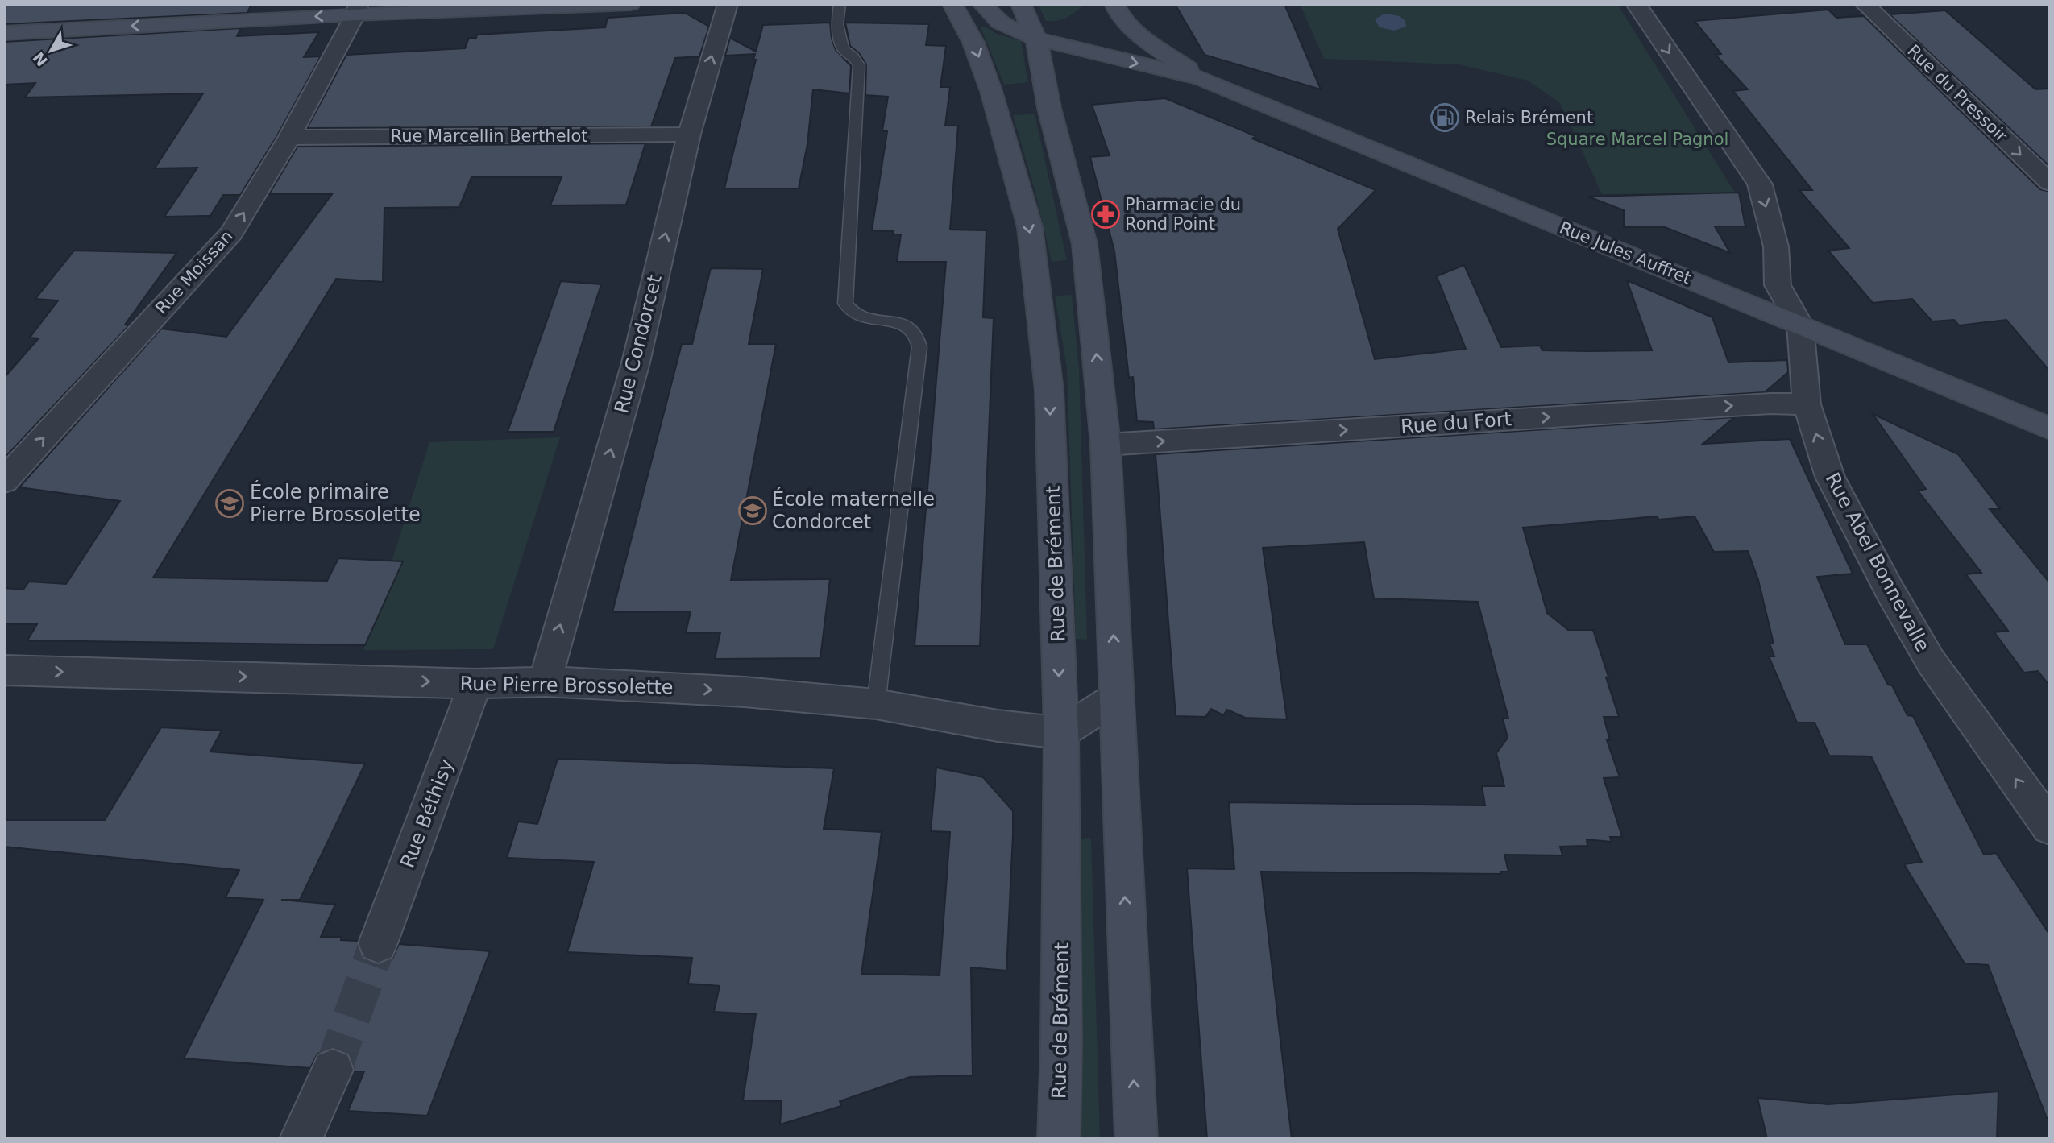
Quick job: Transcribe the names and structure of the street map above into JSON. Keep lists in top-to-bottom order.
{
  "streets": {
    "main road": ["Rue Jules Auffret", "Rue de Brément"],
    "street": [
      "Rue du Pressoir",
      "Rue Marcellin Berthelot",
      "Rue Moissan",
      "Rue Condorcet",
      "Rue du Fort",
      "Rue Abel Bonnevalle",
      "Rue Pierre Brossolette",
      "Rue Béthisy"
    ]
  },
  "crossings": [
    ["Rue Marcellin Berthelot", "Rue Moissan"],
    ["Rue Marcellin Berthelot", "Rue Condorcet"],
    ["Rue Jules Auffret", "Rue Abel Bonnevalle"],
    ["Rue Condorcet", "Rue Pierre Brossolette"],
    ["Rue du Fort", "Rue Abel Bonnevalle"],
    ["Rue de Brément", "Rue Pierre Brossolette"],
    ["Rue Pierre Brossolette", "Rue Béthisy"]
  ],
  "one_way": [
    "Rue du Pressoir",
    "Rue Moissan",
    "Rue Condorcet",
    "Rue du Fort",
    "Rue Pierre Brossolette"
  ],
  "parks": ["Square Marcel Pagnol"],
  "places": {
    "fuel station": ["Relais Brément"],
    "pharmacy": ["Pharmacie du Rond Point"],
    "school or university": ["École primaire Pierre Brossolette", "École maternelle Condorcet"]
  },
  "north": "bottom left"
}
